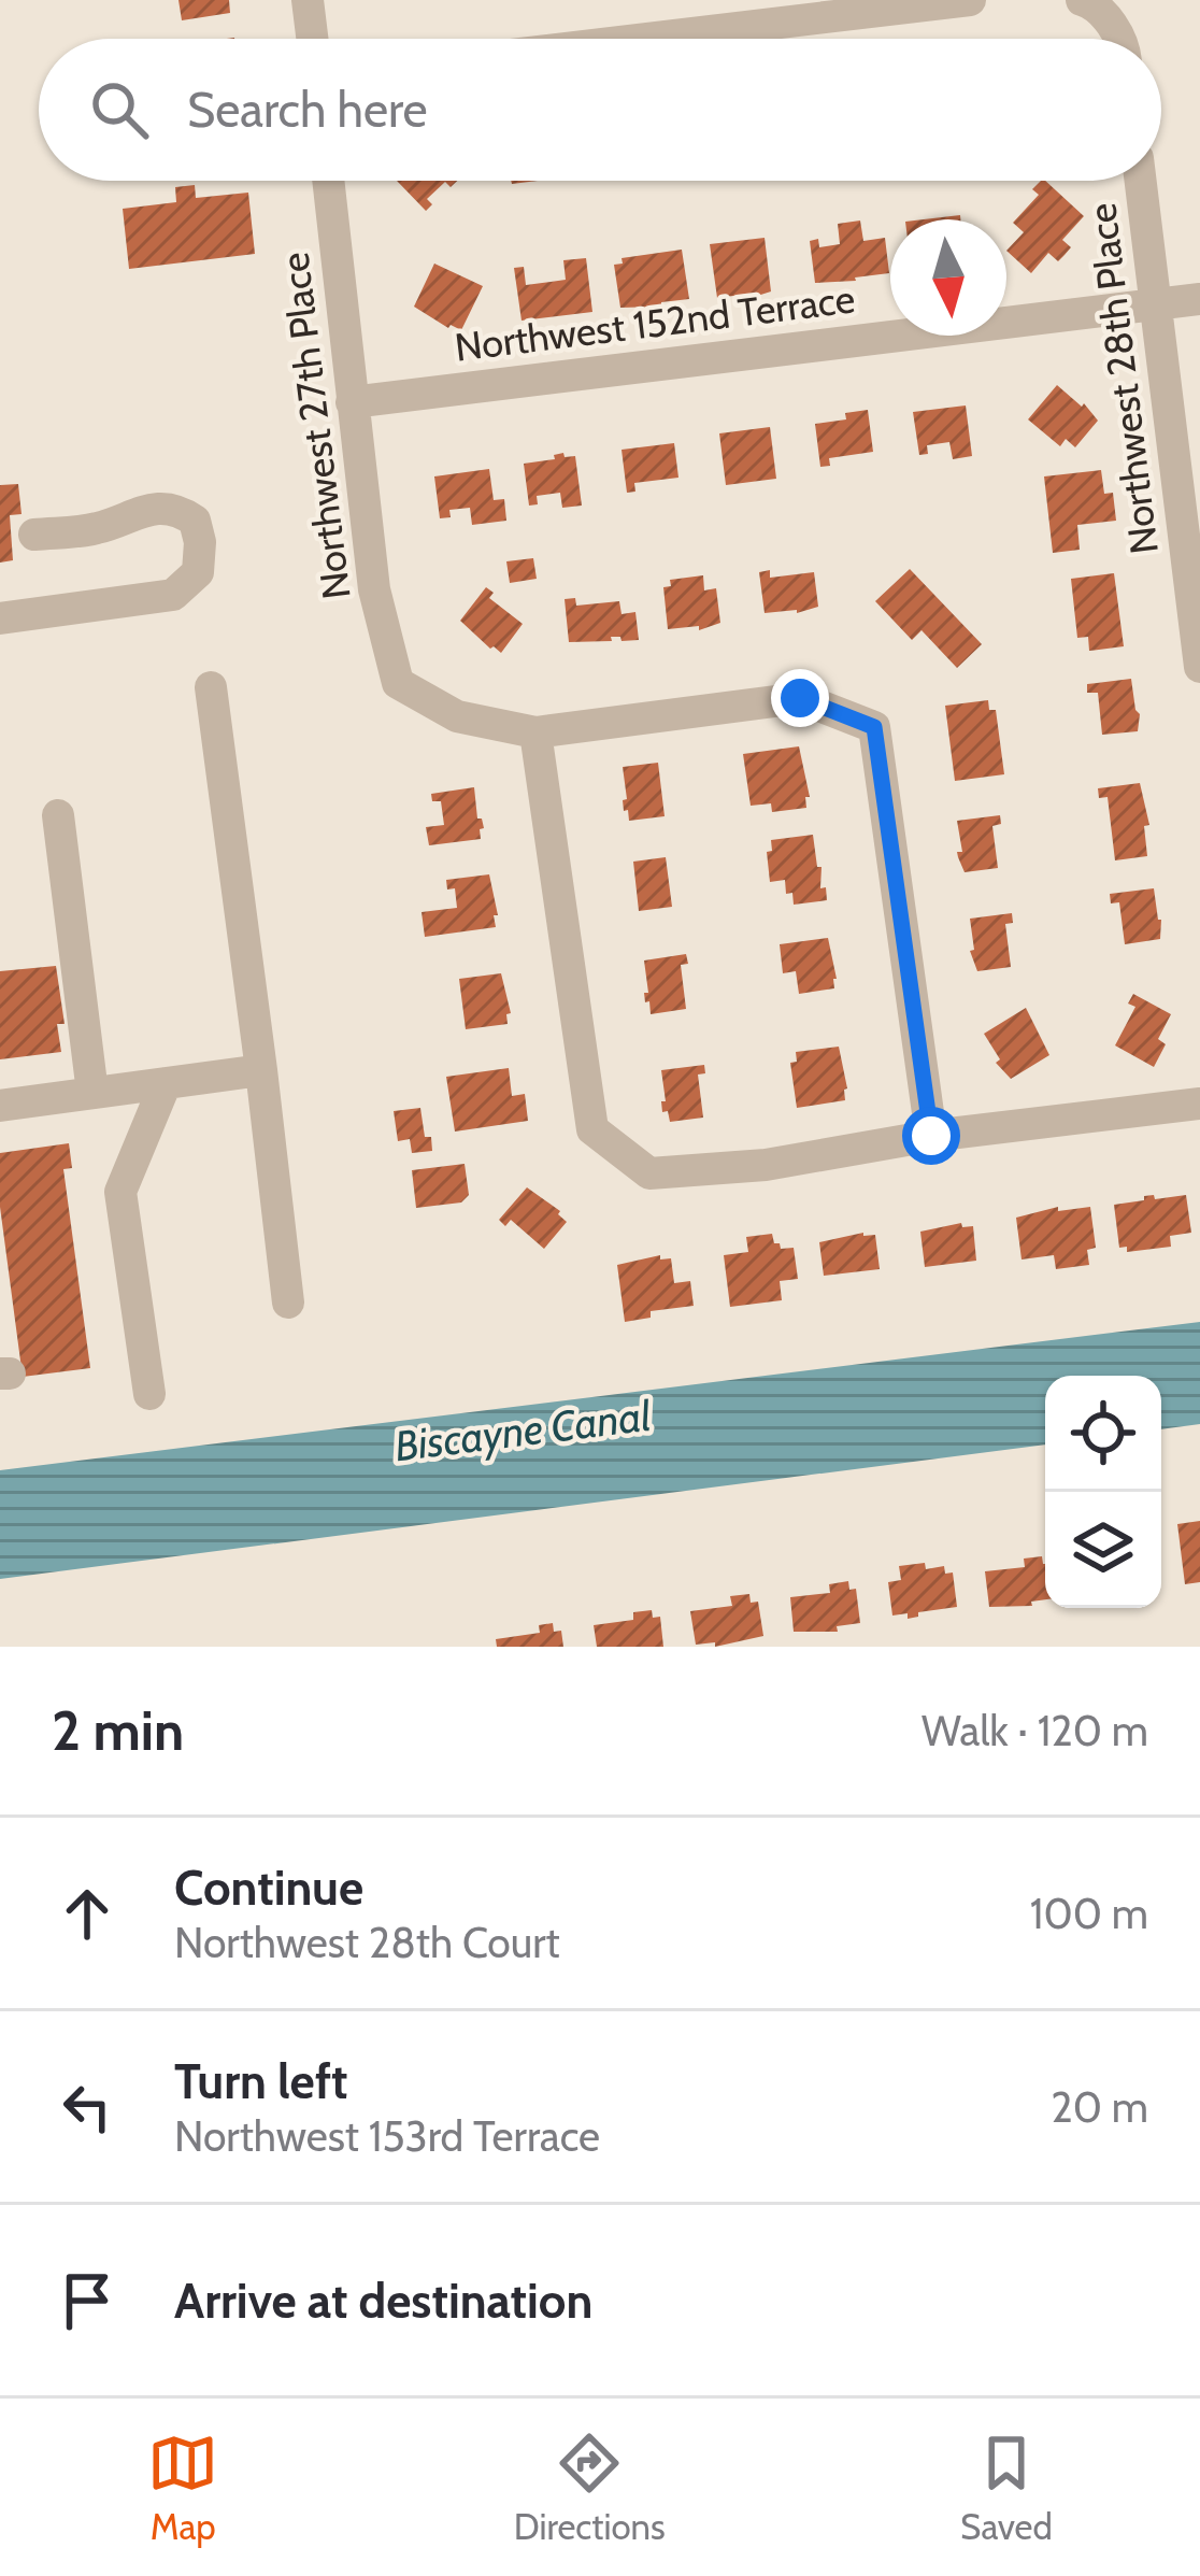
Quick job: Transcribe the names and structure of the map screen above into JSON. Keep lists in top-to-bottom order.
{
  "streets": {
    "street": ["Northwest 152nd Terrace", "Northwest 28th Place", "Northwest 27th Place"]
  },
  "crossings": [
    ["Northwest 152nd Terrace", "Northwest 28th Place"],
    ["Northwest 152nd Terrace", "Northwest 27th Place"]
  ],
  "water": ["Biscayne Canal"],
  "north": "bottom",
  "page": {
    "search": "Search here",
    "heading": ["2 min", "Walk · 120 m"],
    "list": [
      ["Continue", "Northwest 28th Court", "100 m"],
      ["Turn left", "Northwest 153rd Terrace", "20 m"],
      "Arrive at destination"
    ],
    "nav": ["Map", "Directions", "Saved"]
  }
}
